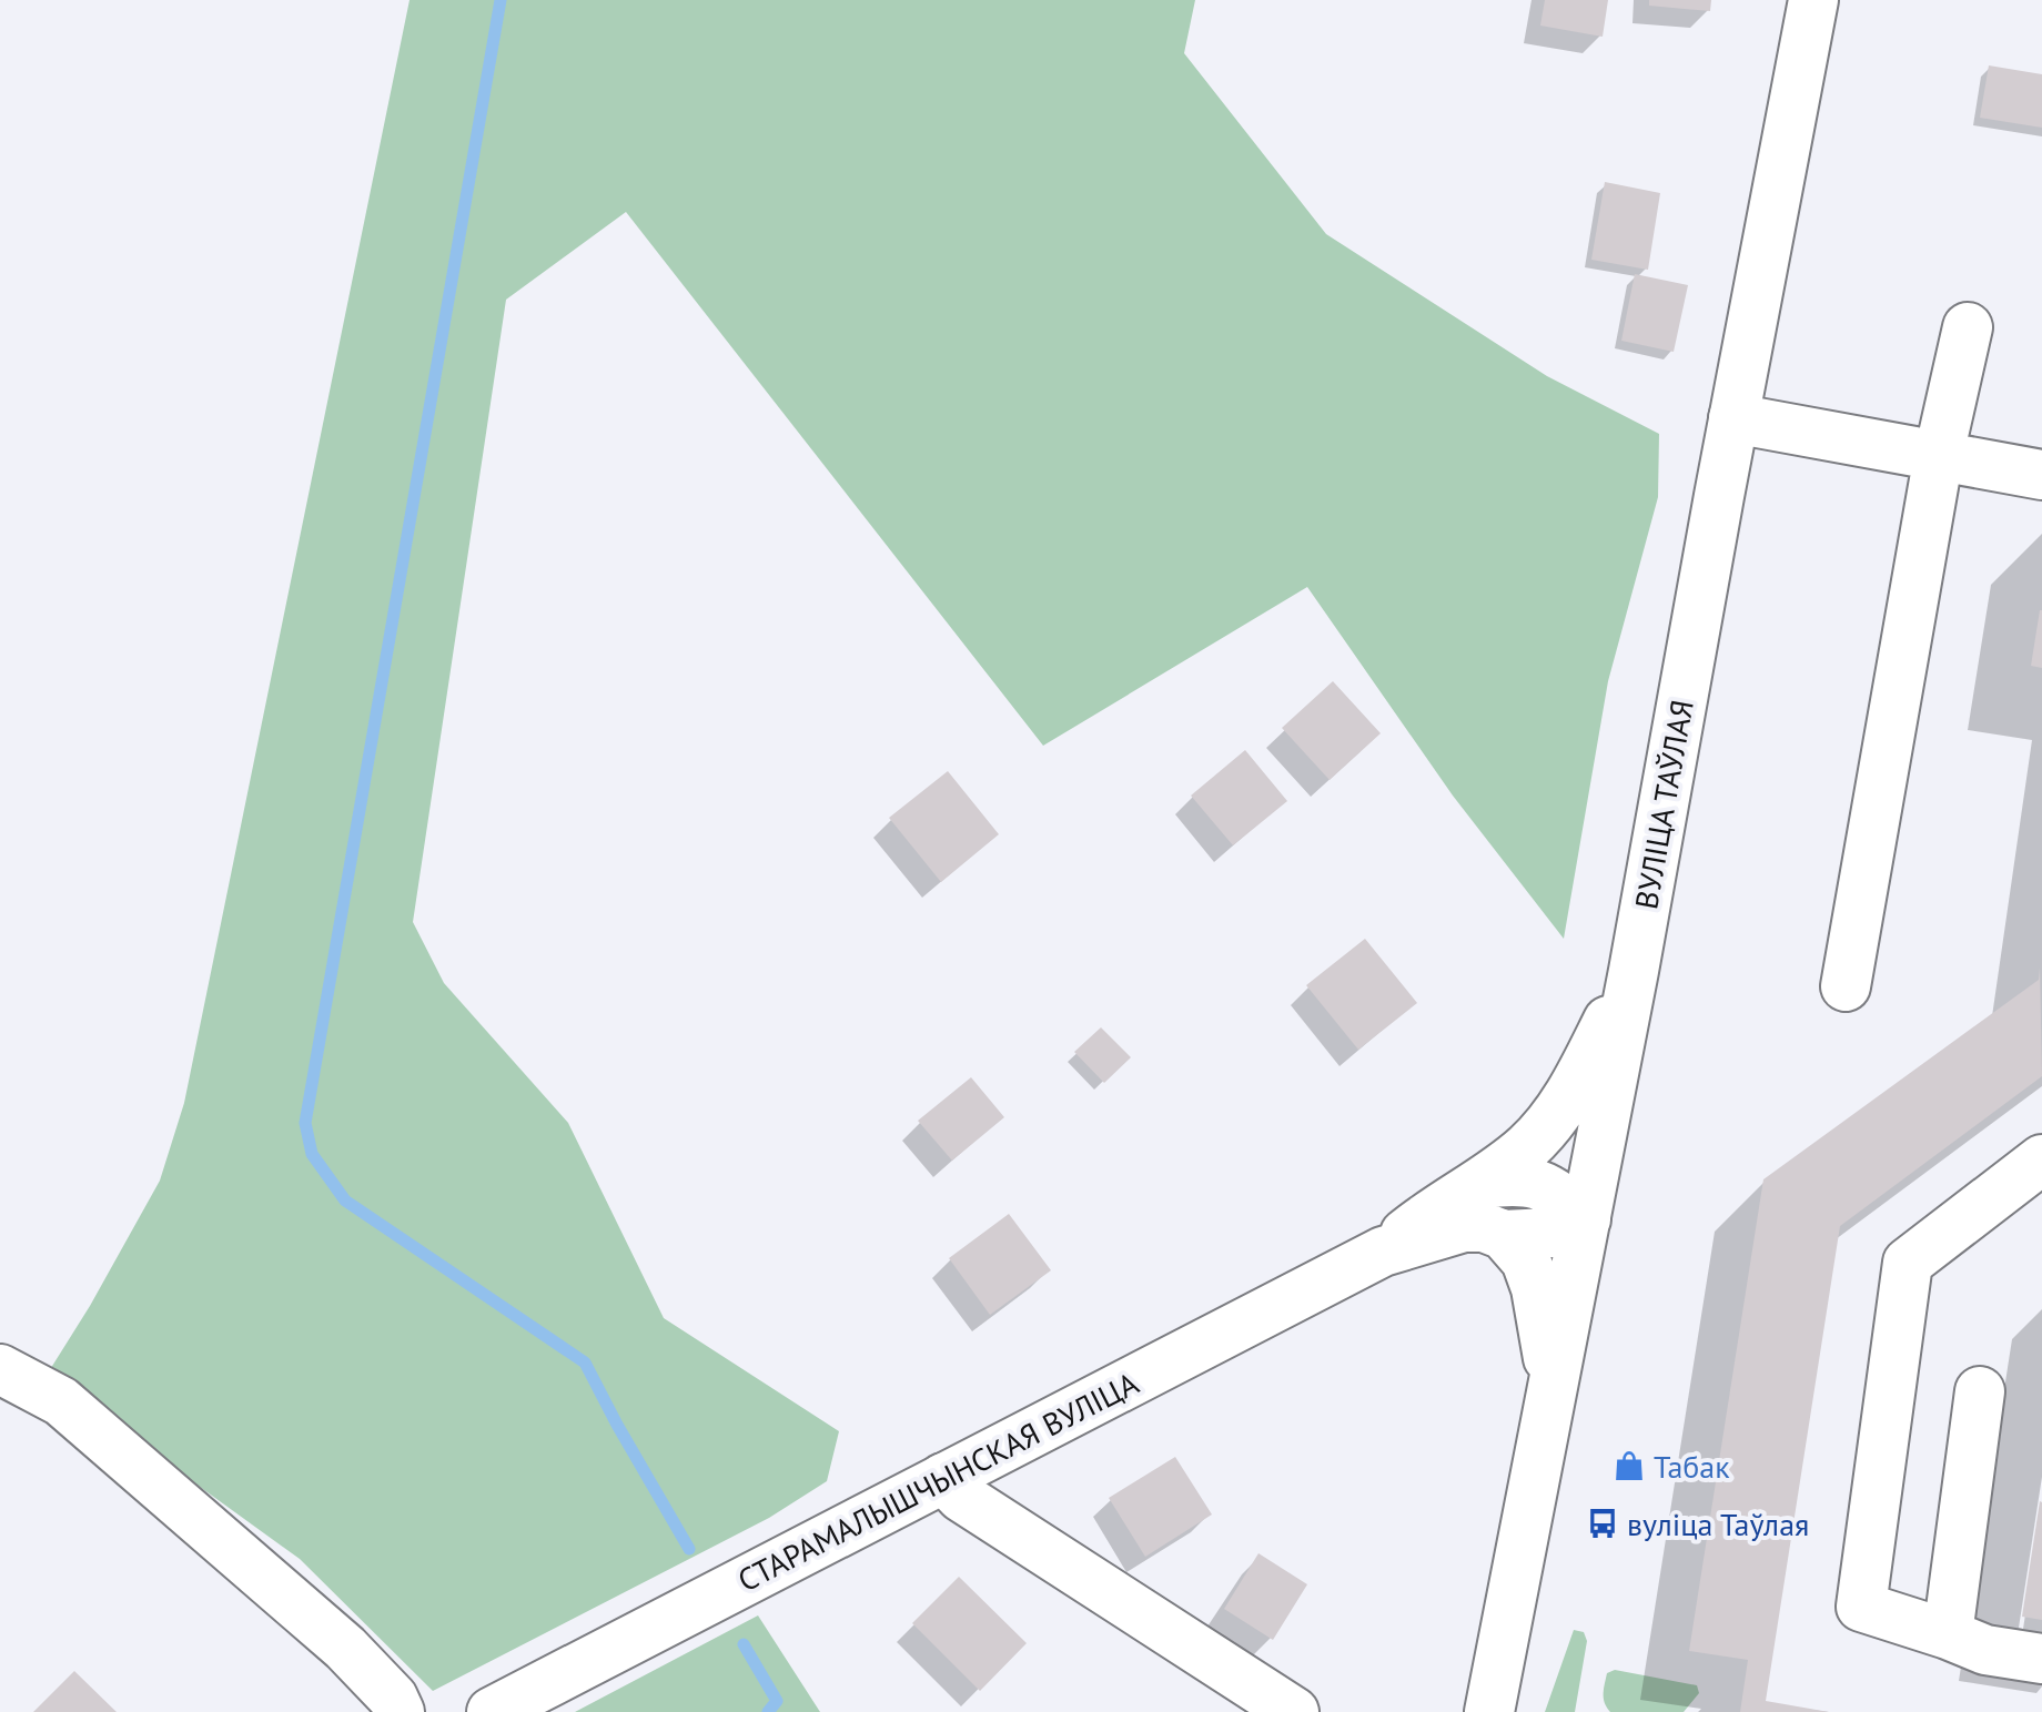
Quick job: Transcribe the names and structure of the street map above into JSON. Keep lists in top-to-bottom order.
{
  "streets": {
    "main road": ["ВУЛІЦА ТАЎЛАЯ", "СТАРАМАЛЫШЧЫНСКАЯ ВУЛІЦА"]
  },
  "places": {
    "shop": ["Табак"],
    "bus stop": ["вуліца Таўлая"]
  }
}
